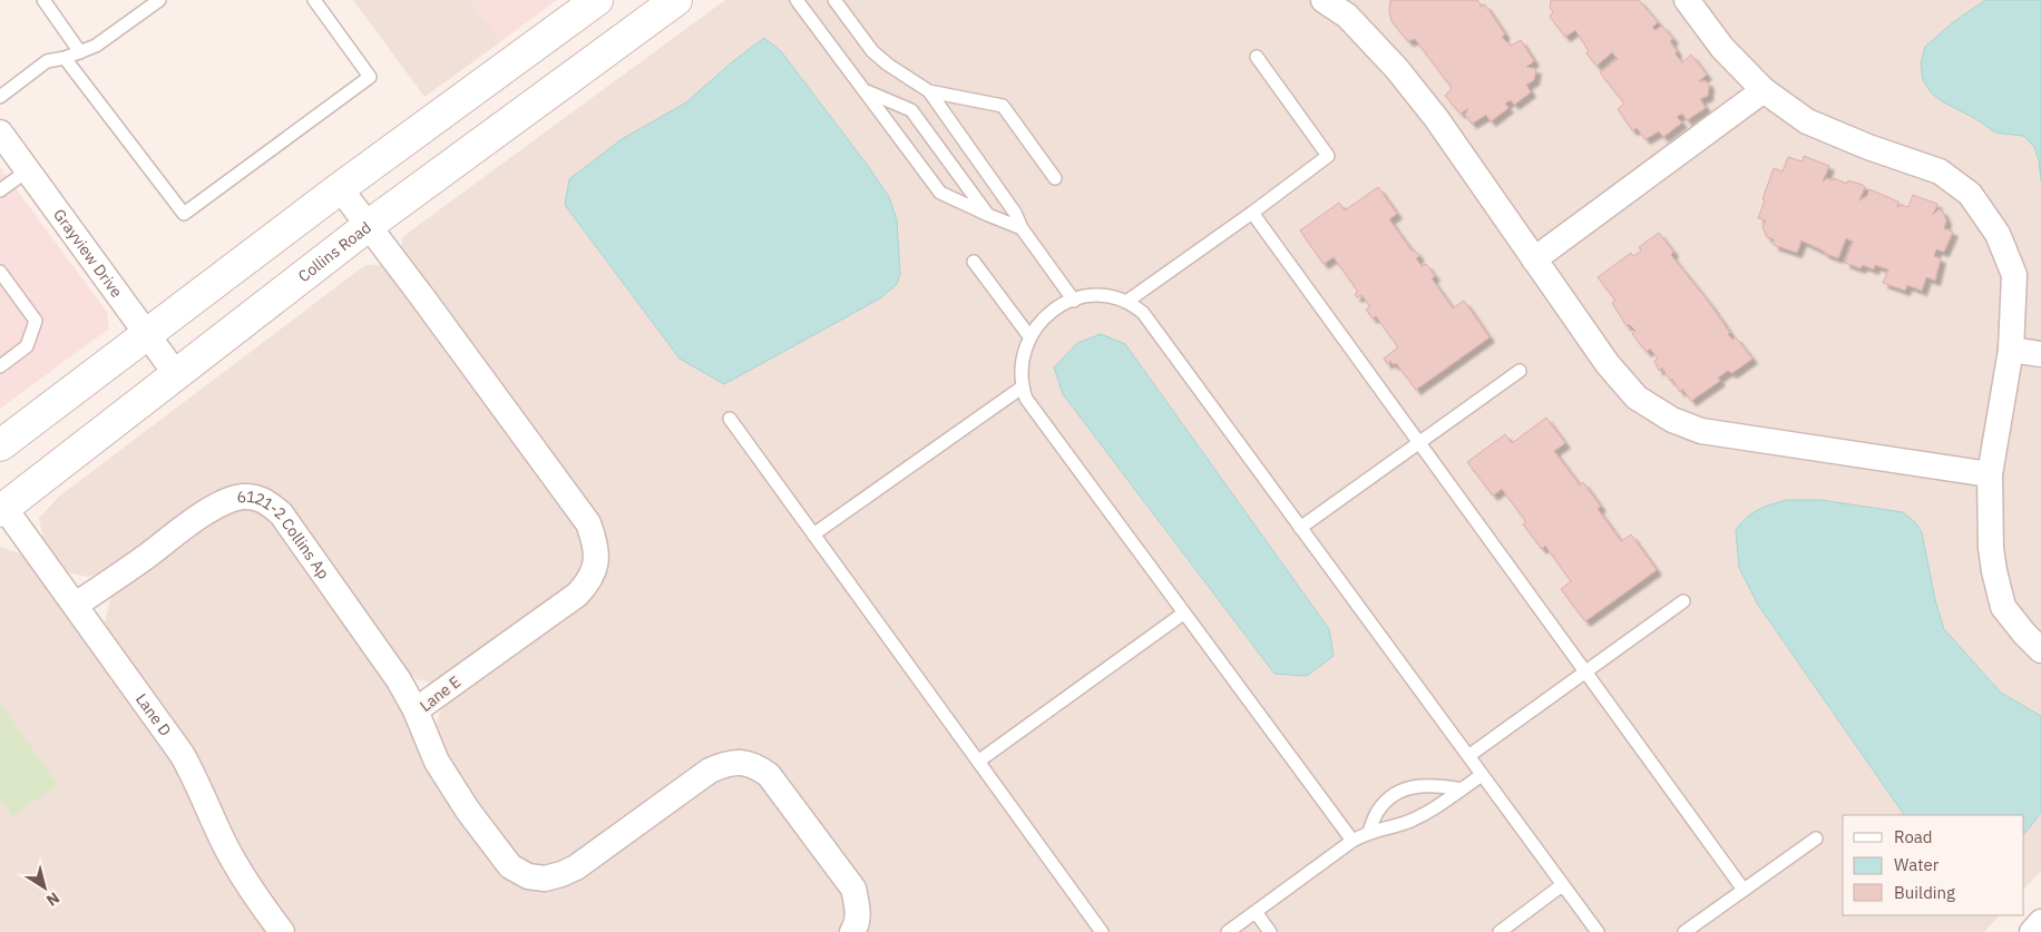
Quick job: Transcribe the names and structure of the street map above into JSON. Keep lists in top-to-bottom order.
{
  "streets": {
    "main road": ["Collins Road"],
    "street": [
      "Grayview Drive",
      "6121-2 Collins Ap",
      "Lane E",
      "Lane D"
    ]
  },
  "crossings": [
    ["Collins Road", "Grayview Drive"],
    ["Collins Road", "Lane E"],
    ["Collins Road", "Lane D"],
    ["6121-2 Collins Ap", "Lane E"],
    ["6121-2 Collins Ap", "Lane D"]
  ],
  "legend": ["Road", "Water", "Building"],
  "north": "bottom right"
}
